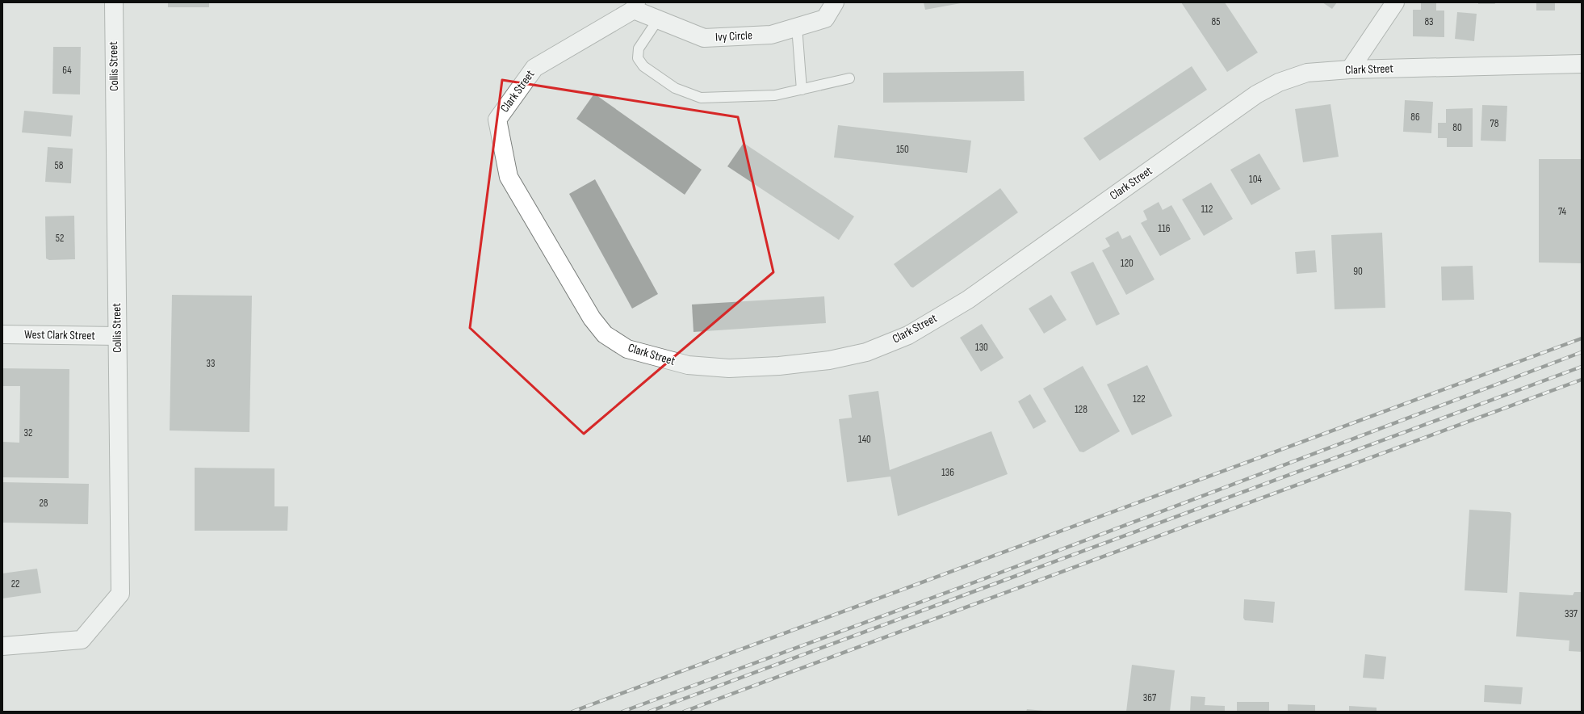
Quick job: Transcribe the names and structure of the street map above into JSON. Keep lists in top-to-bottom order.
{
  "streets": {
    "street": [
      "Ivy Circle",
      "Collis Street",
      "Clark Street",
      "West Clark Street"
    ]
  },
  "crossings": [
    ["Ivy Circle", "Clark Street"],
    ["Collis Street", "West Clark Street"]
  ],
  "house_numbers": [
    "85",
    "83",
    "64",
    "86",
    "78",
    "80",
    "150",
    "58",
    "104",
    "112",
    "74",
    "116",
    "52",
    "120",
    "90",
    "130",
    "33",
    "122",
    "128",
    "32",
    "140",
    "136",
    "28",
    "22",
    "337",
    "367"
  ]
}
